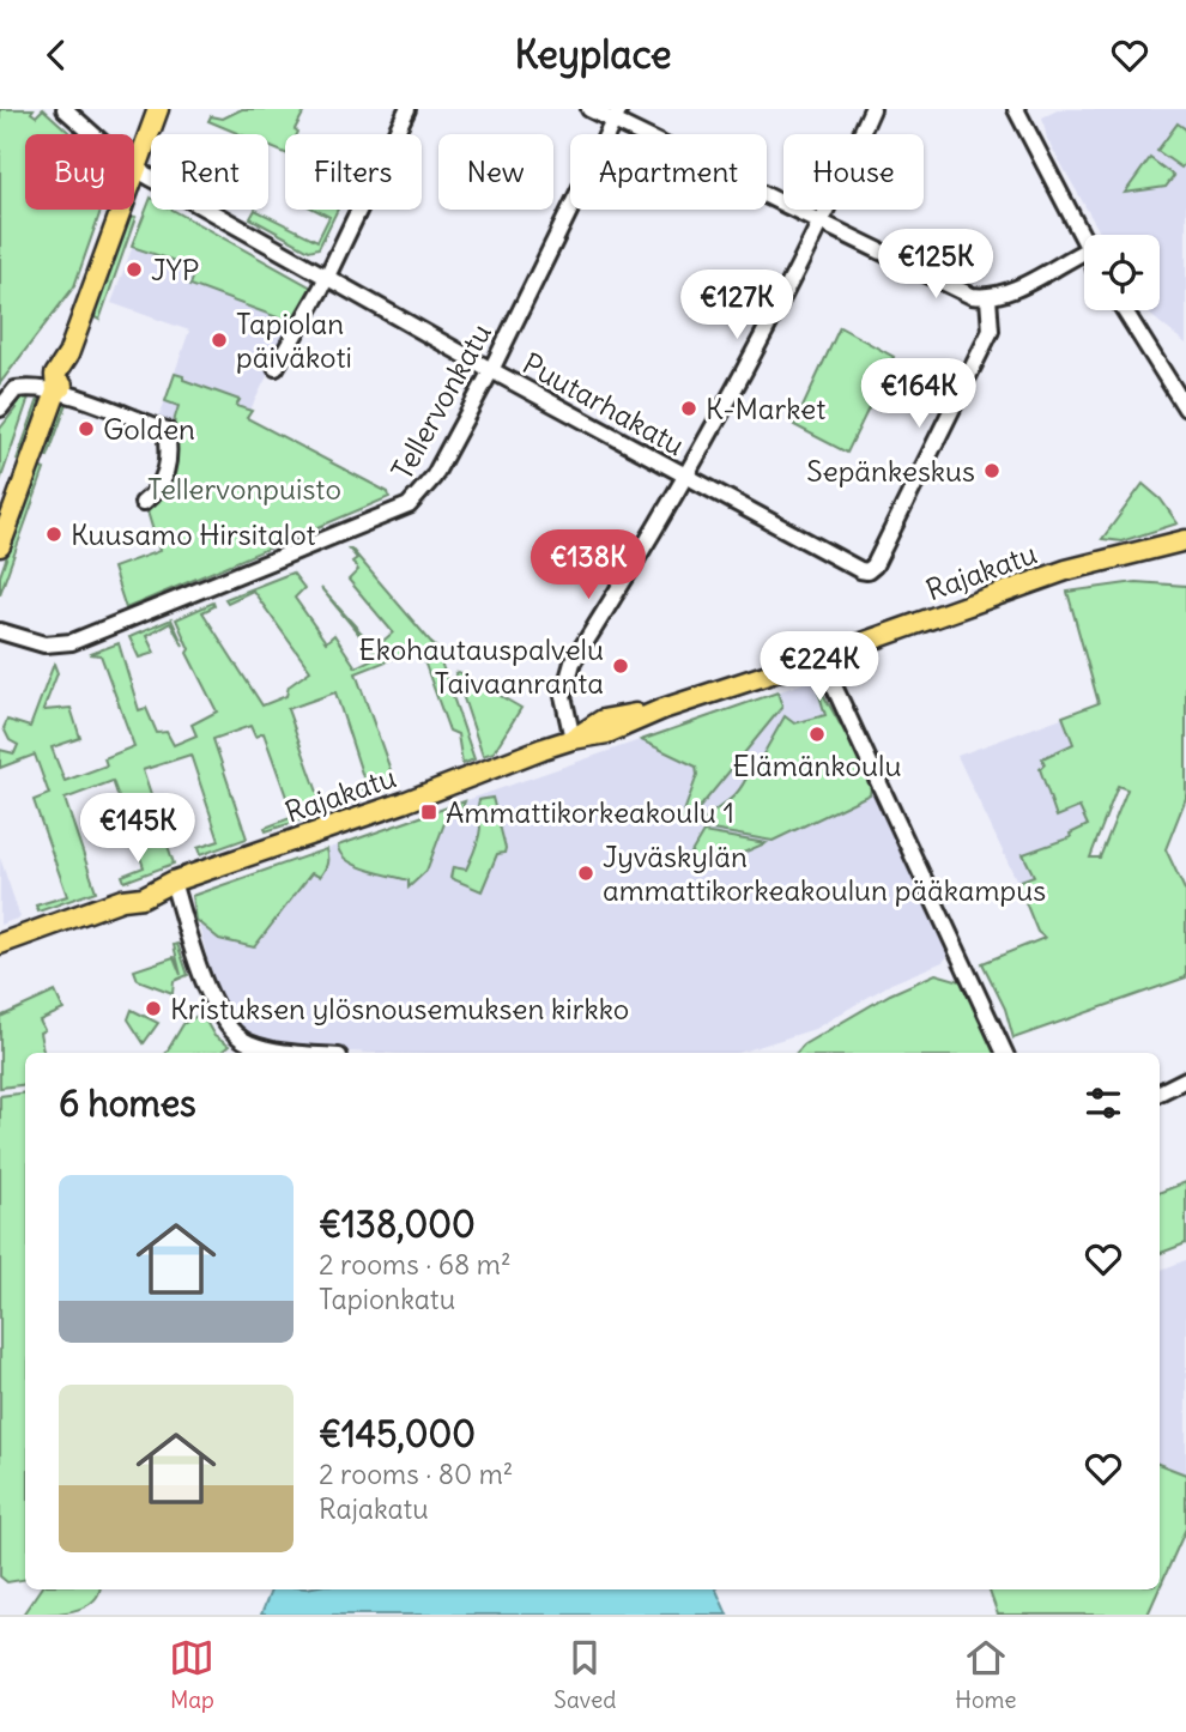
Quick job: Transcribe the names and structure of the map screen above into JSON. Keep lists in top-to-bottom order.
{
  "streets": {
    "main road": ["Rajakatu"],
    "street": ["Tellervonkatu", "Puutarhakatu"]
  },
  "crossings": [
    ["Tellervonkatu", "Puutarhakatu"]
  ],
  "parks": ["Tellervonpuisto"],
  "places": {
    "other": [
      "JYP",
      "Tapiolan päiväkoti",
      "K-Market",
      "Golden",
      "Sepänkeskus",
      "Kuusamo Hirsitalot",
      "Ekohautauspalvelu Taivaanranta",
      "Elämänkoulu",
      "Jyväskylän ammattikorkeakoulun pääkampus",
      "Kristuksen ylösnousemuksen kirkko"
    ],
    "transit": ["Ammattikorkeakoulu 1"]
  },
  "page": {
    "header": "Keyplace",
    "chip": [
      "Buy",
      "Rent",
      "Filters",
      "New",
      "Apartment",
      "House"
    ],
    "price": [
      "€125K",
      "€127K",
      "€164K",
      "€138K",
      "€224K",
      "€145K"
    ],
    "heading": "6 homes",
    "list": [
      {
        "name": "€138,000",
        "note": "2 rooms · 68 m² · Tapionkatu"
      },
      {
        "name": "€145,000",
        "note": "2 rooms · 80 m² · Rajakatu"
      }
    ],
    "tabs": ["Map", "Saved", "Home"]
  }
}
